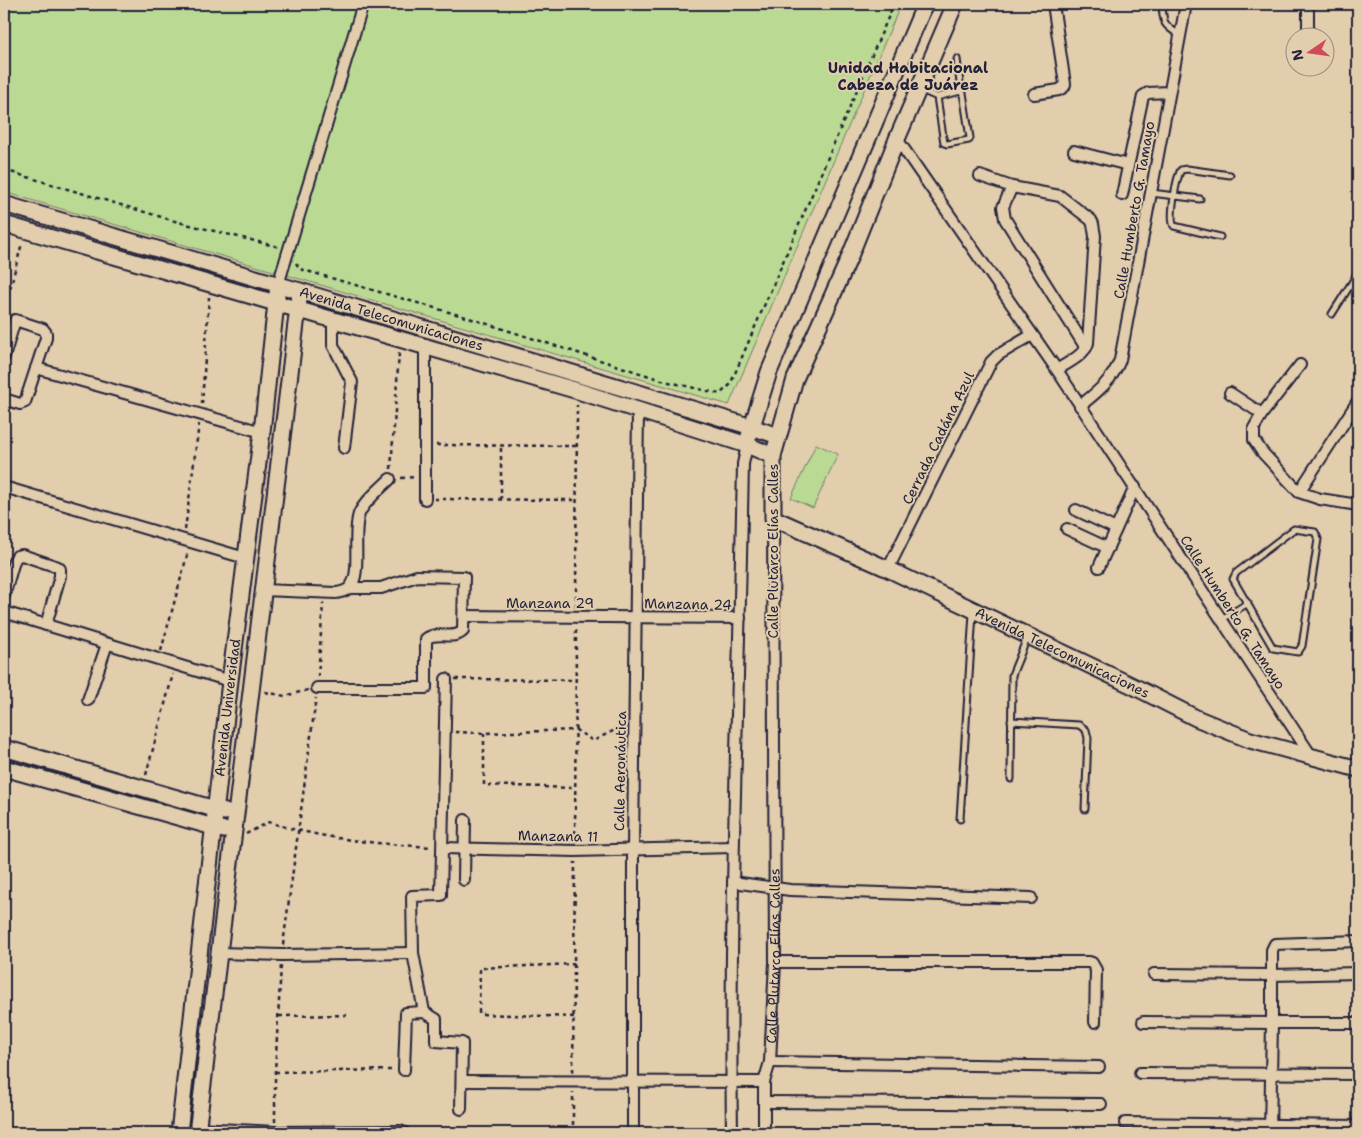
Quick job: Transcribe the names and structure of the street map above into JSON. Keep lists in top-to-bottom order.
{
  "streets": {
    "street": [
      "Calle Humberto G. Tamayo",
      "Avenida Telecomunicaciones",
      "Cerrada Cadána Azul",
      "Calle Plutarco Elías Calles",
      "Manzana 29",
      "Manzana 24",
      "Avenida Universidad",
      "Calle Aeronáutica",
      "Manzana 11"
    ]
  },
  "crossings": [
    ["Calle Humberto G. Tamayo", "Avenida Telecomunicaciones"],
    ["Calle Humberto G. Tamayo", "Cerrada Cadána Azul"],
    ["Calle Humberto G. Tamayo", "Calle Plutarco Elías Calles"],
    ["Avenida Telecomunicaciones", "Cerrada Cadána Azul"],
    ["Avenida Telecomunicaciones", "Calle Plutarco Elías Calles"],
    ["Avenida Telecomunicaciones", "Avenida Universidad"],
    ["Avenida Telecomunicaciones", "Calle Aeronáutica"],
    ["Manzana 29", "Manzana 24"],
    ["Manzana 29", "Calle Aeronáutica"],
    ["Manzana 24", "Calle Aeronáutica"],
    ["Calle Aeronáutica", "Manzana 11"]
  ],
  "districts": ["Unidad Habitacional Cabeza de Juárez"],
  "north": "left"
}
